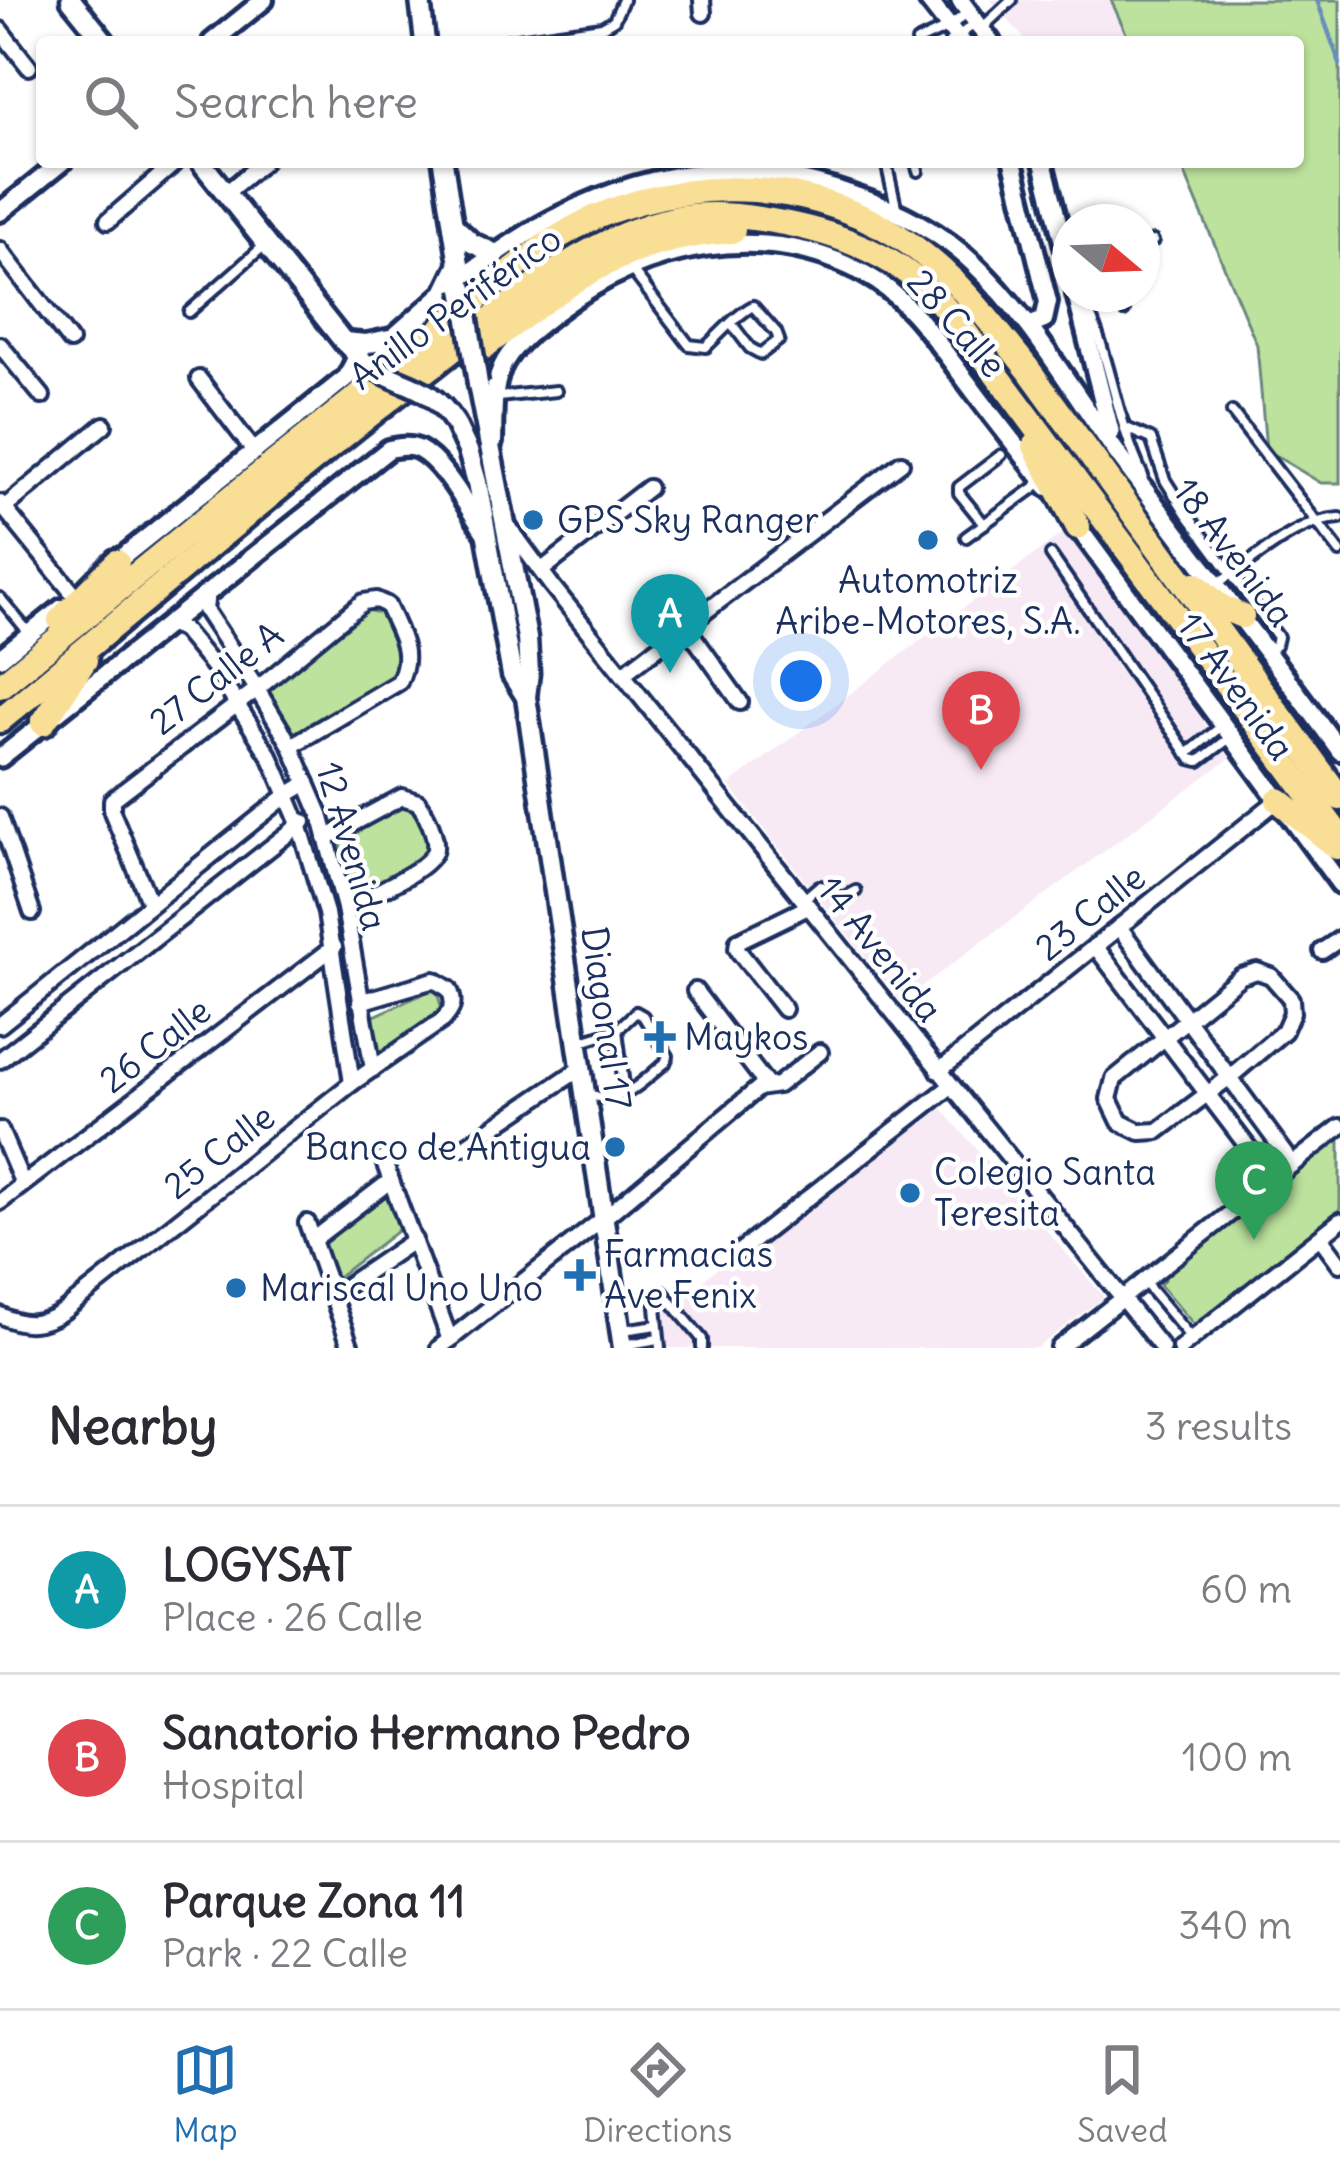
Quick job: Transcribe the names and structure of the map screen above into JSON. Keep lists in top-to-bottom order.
{
  "streets": {
    "highway": ["Anillo Periférico"],
    "main road": ["Diagonal 17"],
    "street": [
      "28 Calle",
      "18 Avenida",
      "27 Calle A",
      "17 Avenida",
      "12 Avenida",
      "23 Calle",
      "14 Avenida",
      "26 Calle",
      "25 Calle"
    ]
  },
  "crossings": [
    ["Anillo Periférico", "18 Avenida"],
    ["Anillo Periférico", "Diagonal 17"],
    ["28 Calle", "17 Avenida"],
    ["28 Calle", "Diagonal 17"],
    ["27 Calle A", "12 Avenida"],
    ["17 Avenida", "23 Calle"],
    ["12 Avenida", "26 Calle"],
    ["12 Avenida", "25 Calle"],
    ["23 Calle", "14 Avenida"],
    ["14 Avenida", "Diagonal 17"]
  ],
  "places": {
    "other": [
      "GPS Sky Ranger",
      "Automotriz Aribe-Motores, S.A.",
      "Banco de Antigua",
      "Colegio Santa Teresita",
      "Mariscal Uno Uno"
    ],
    "health": ["Maykos", "Farmacias Ave Fenix"]
  },
  "north": "right",
  "page": {
    "search": "Search here",
    "pins": ["A", "B", "C"],
    "heading": ["Nearby", "3 results"],
    "list": [
      {
        "mark": "A",
        "name": "LOGYSAT",
        "note": "Place · 26 Calle",
        "value": "60 m"
      },
      {
        "mark": "B",
        "name": "Sanatorio Hermano Pedro",
        "note": "Hospital",
        "value": "100 m"
      },
      {
        "mark": "C",
        "name": "Parque Zona 11",
        "note": "Park · 22 Calle",
        "value": "340 m"
      }
    ],
    "nav": ["Map", "Directions", "Saved"]
  }
}
